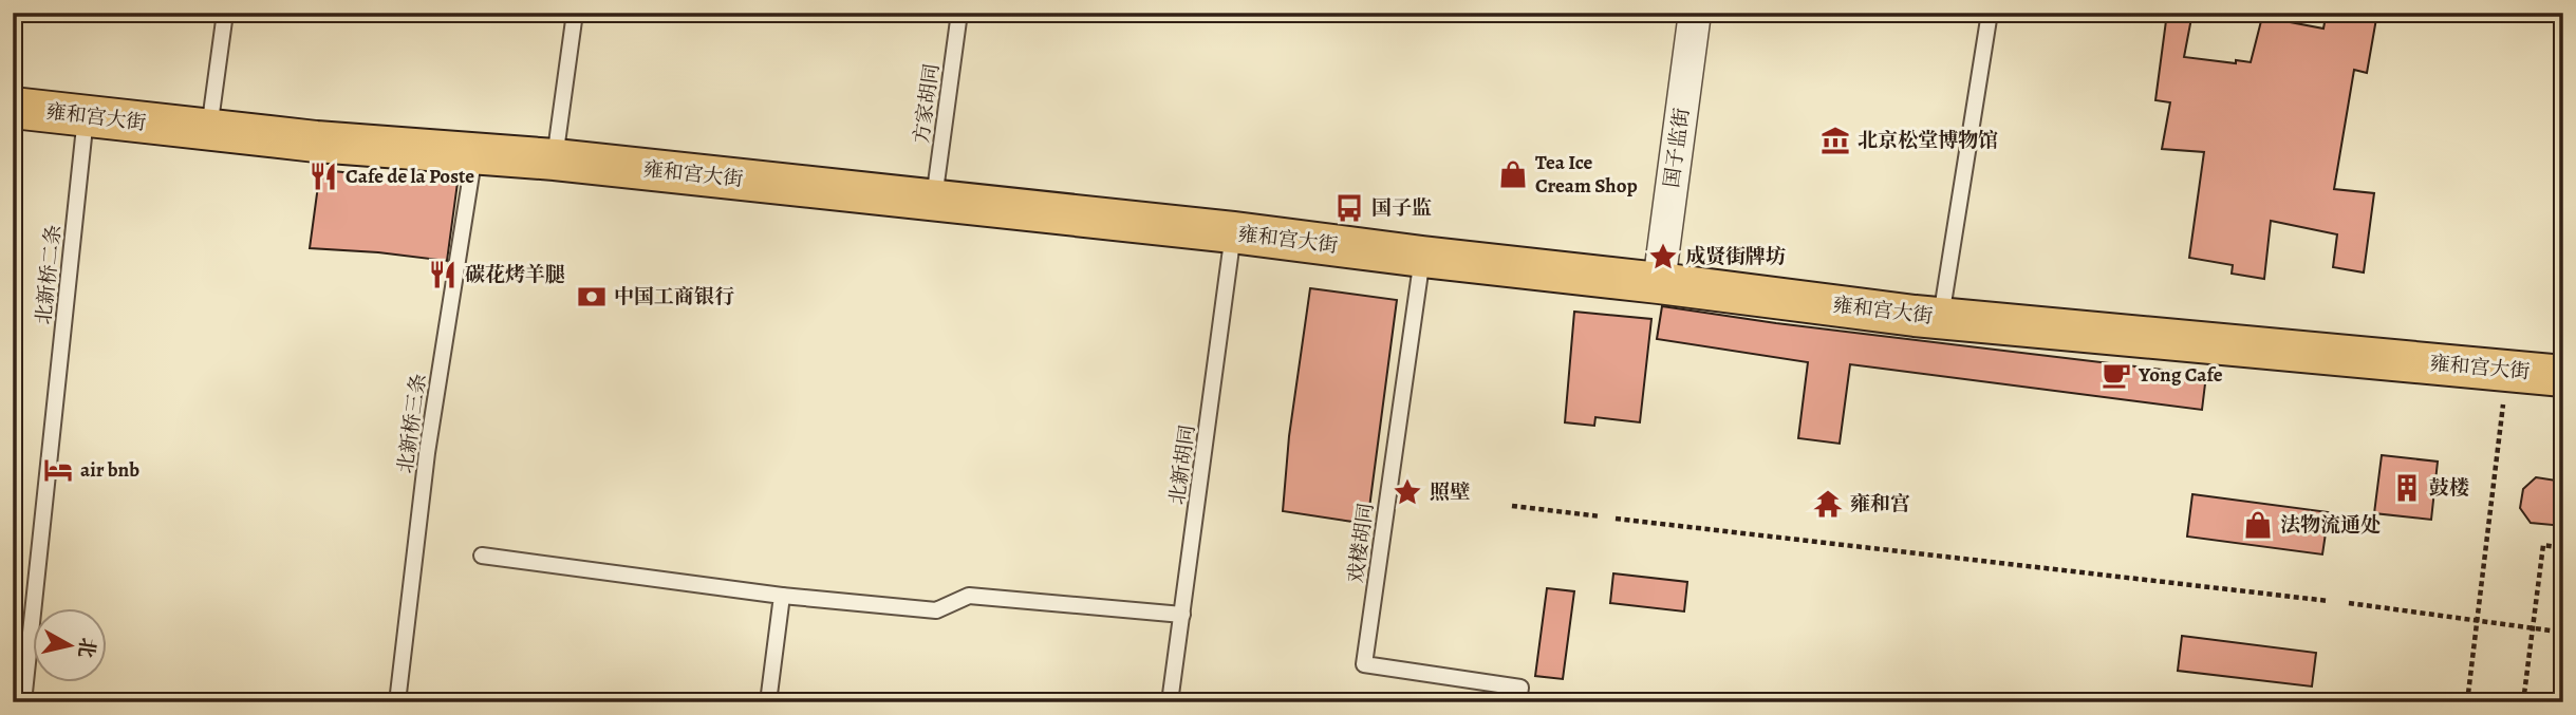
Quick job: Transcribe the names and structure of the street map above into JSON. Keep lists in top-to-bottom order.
{
  "streets": {
    "main road": ["雍和宫大街"],
    "street": ["国子监街"],
    "lane": [
      "方家胡同",
      "北新桥二条",
      "北新桥三条",
      "北新胡同",
      "戏楼胡同"
    ]
  },
  "crossings": [
    ["方家胡同", "雍和宫大街"],
    ["雍和宫大街", "国子监街"],
    ["雍和宫大街", "北新桥二条"],
    ["雍和宫大街", "北新桥三条"],
    ["雍和宫大街", "北新胡同"],
    ["雍和宫大街", "戏楼胡同"]
  ],
  "places": {
    "museum": ["北京松堂博物馆"],
    "shop": ["Tea Ice Cream Shop", "法物流通处"],
    "restaurant": ["Cafe de la Poste", "碳花烤羊腿"],
    "bus stop": ["国子监"],
    "place": ["成贤街牌坊", "照壁"],
    "bank": ["中国工商银行"],
    "cafe": ["Yong Cafe"],
    "hotel": ["air bnb"],
    "building": ["鼓楼"],
    "temple": ["雍和宫"]
  },
  "north": "right"
}
